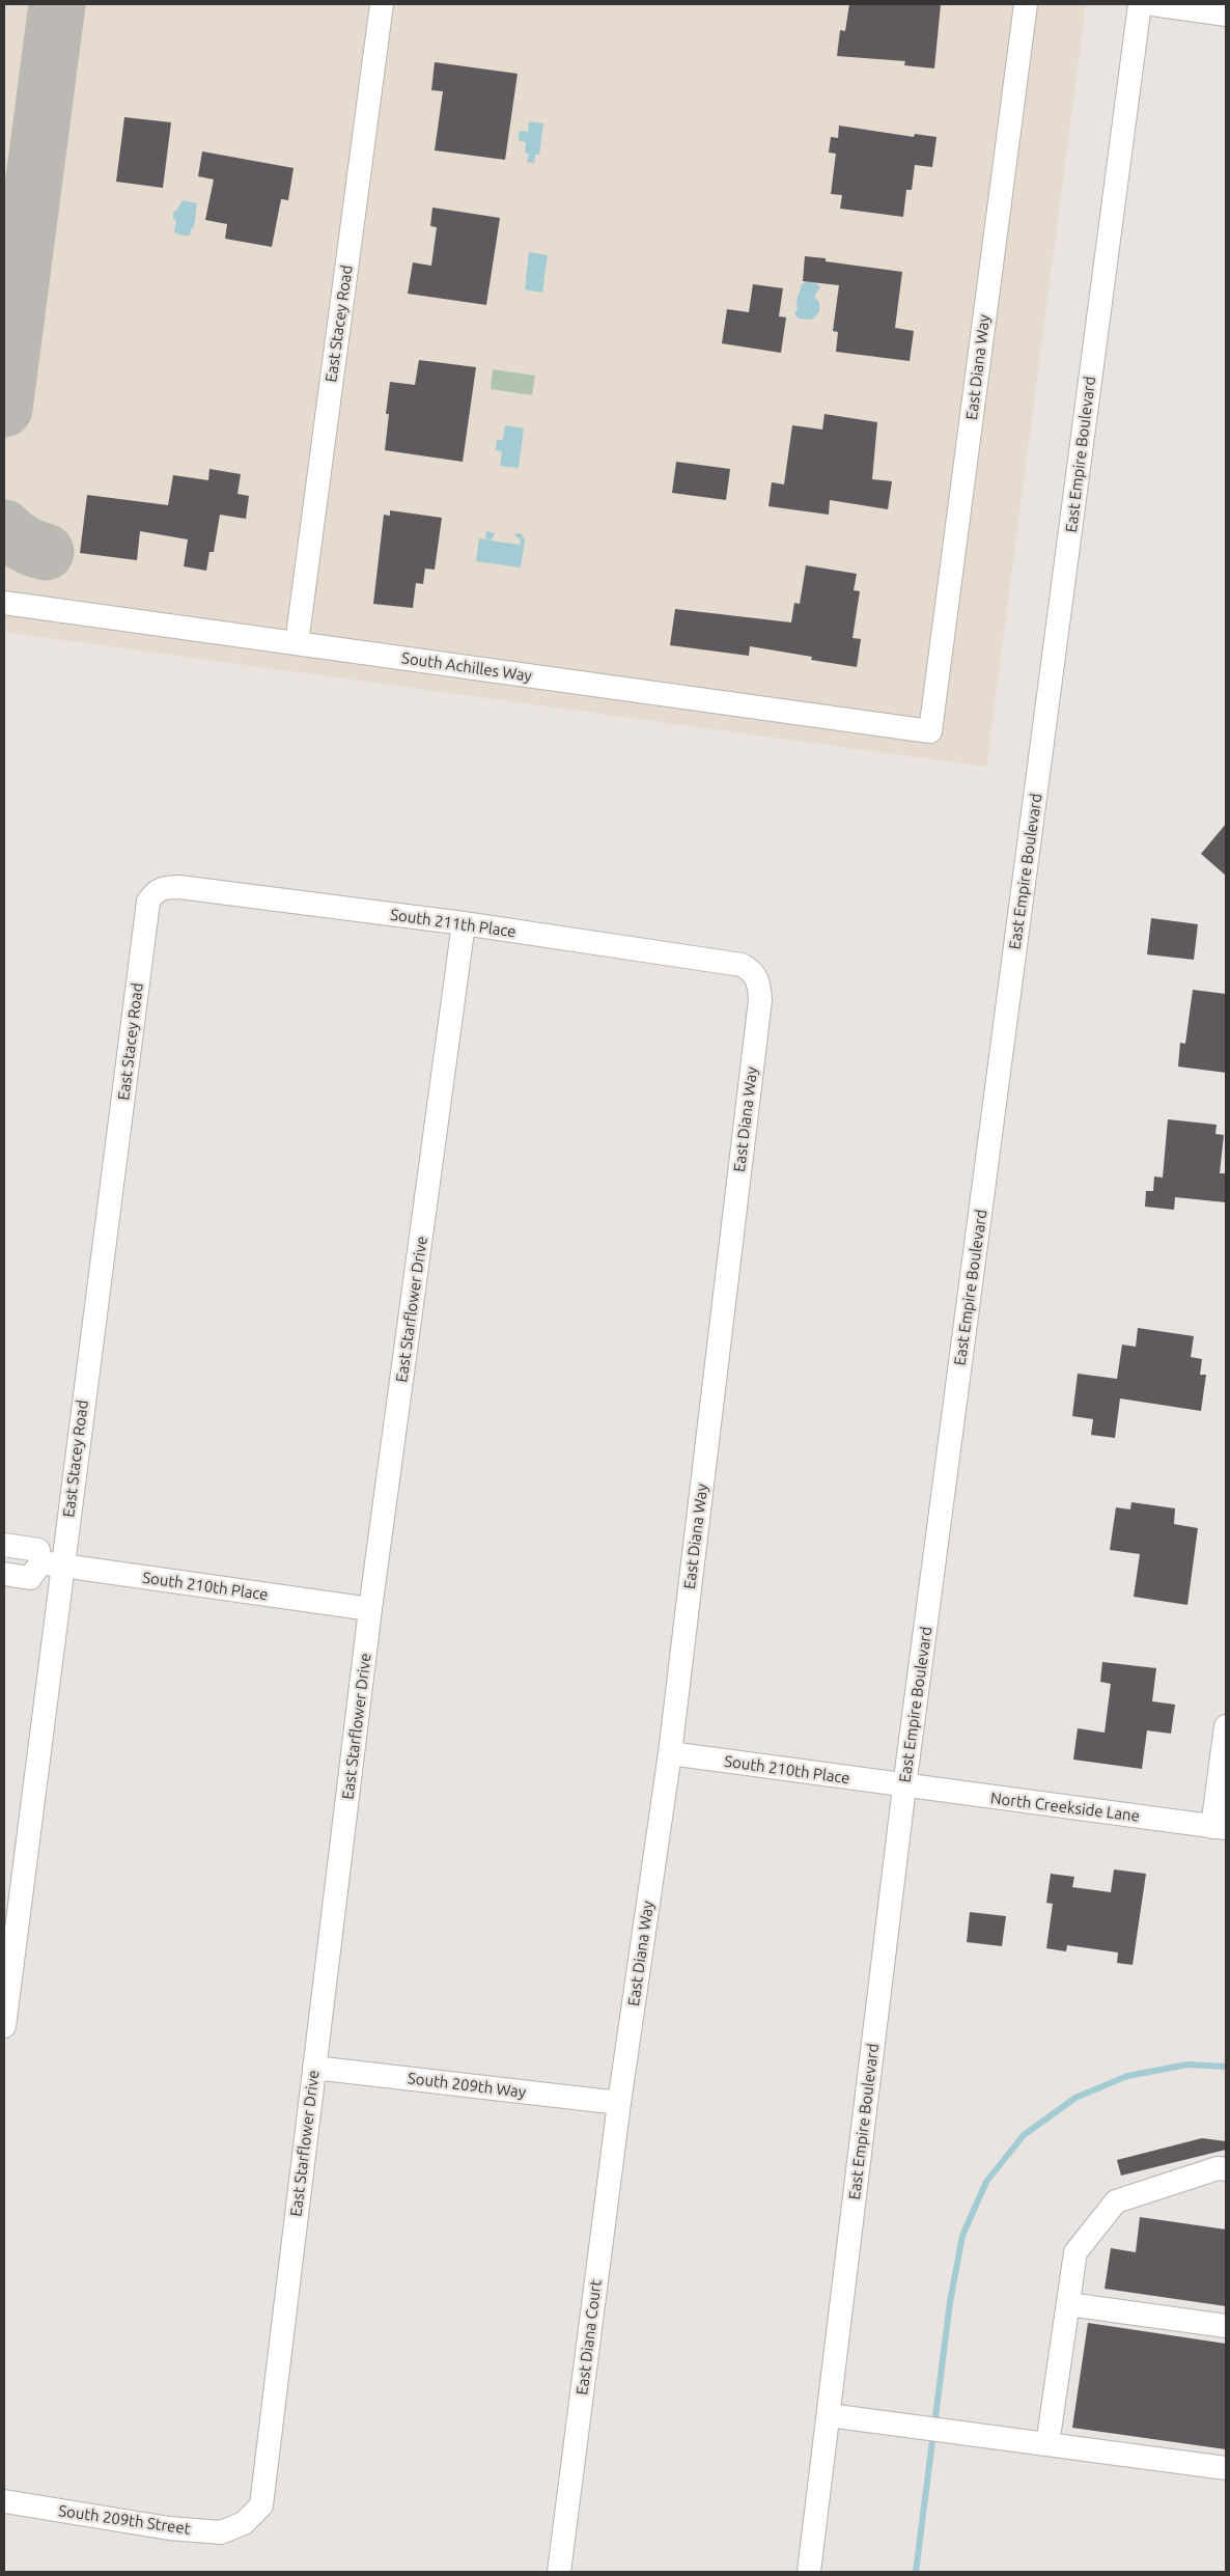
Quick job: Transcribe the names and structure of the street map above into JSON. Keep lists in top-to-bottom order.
{
  "streets": {
    "street": [
      "East Stacey Road",
      "East Diana Way",
      "East Empire Boulevard",
      "South Achilles Way",
      "South 211th Place",
      "East Starflower Drive",
      "South 210th Place",
      "North Creekside Lane",
      "South 209th Way",
      "East Diana Court",
      "South 209th Street"
    ]
  },
  "crossings": [
    ["East Stacey Road", "South Achilles Way"],
    ["East Stacey Road", "South 211th Place"],
    ["East Stacey Road", "South 210th Place"],
    ["East Diana Way", "South Achilles Way"],
    ["East Diana Way", "South 211th Place"],
    ["East Diana Way", "South 210th Place"],
    ["East Diana Way", "South 209th Way"],
    ["East Diana Way", "East Diana Court"],
    ["East Empire Boulevard", "South 210th Place"],
    ["East Empire Boulevard", "North Creekside Lane"],
    ["South 211th Place", "East Starflower Drive"],
    ["East Starflower Drive", "South 210th Place"],
    ["East Starflower Drive", "South 209th Way"],
    ["East Starflower Drive", "South 209th Street"],
    ["South 210th Place", "North Creekside Lane"],
    ["South 209th Way", "East Diana Court"]
  ]
}
